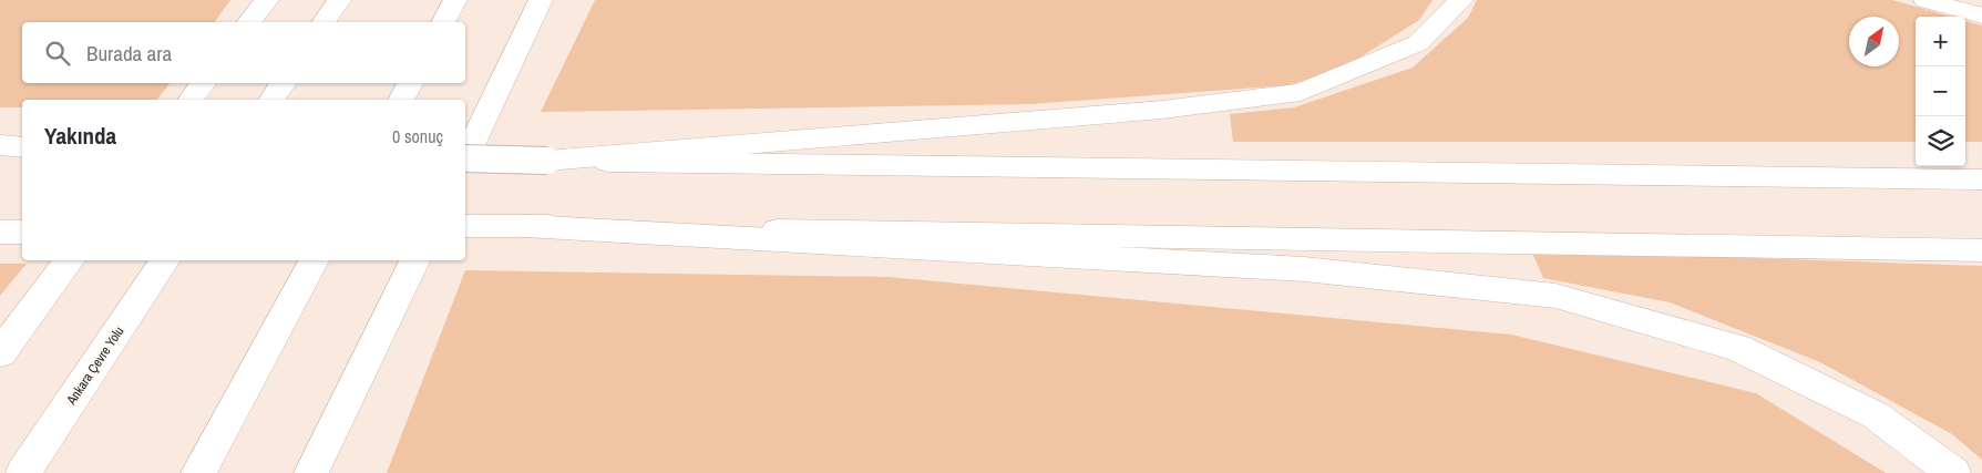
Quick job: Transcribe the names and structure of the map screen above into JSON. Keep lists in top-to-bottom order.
{
  "streets": {
    "main road": ["Ankara Çevre Yolu"]
  },
  "north": "top right",
  "page": {
    "map_buttons": ["+", "−"],
    "search": "Burada ara",
    "heading": ["Yakında", "0 sonuç"]
  }
}
